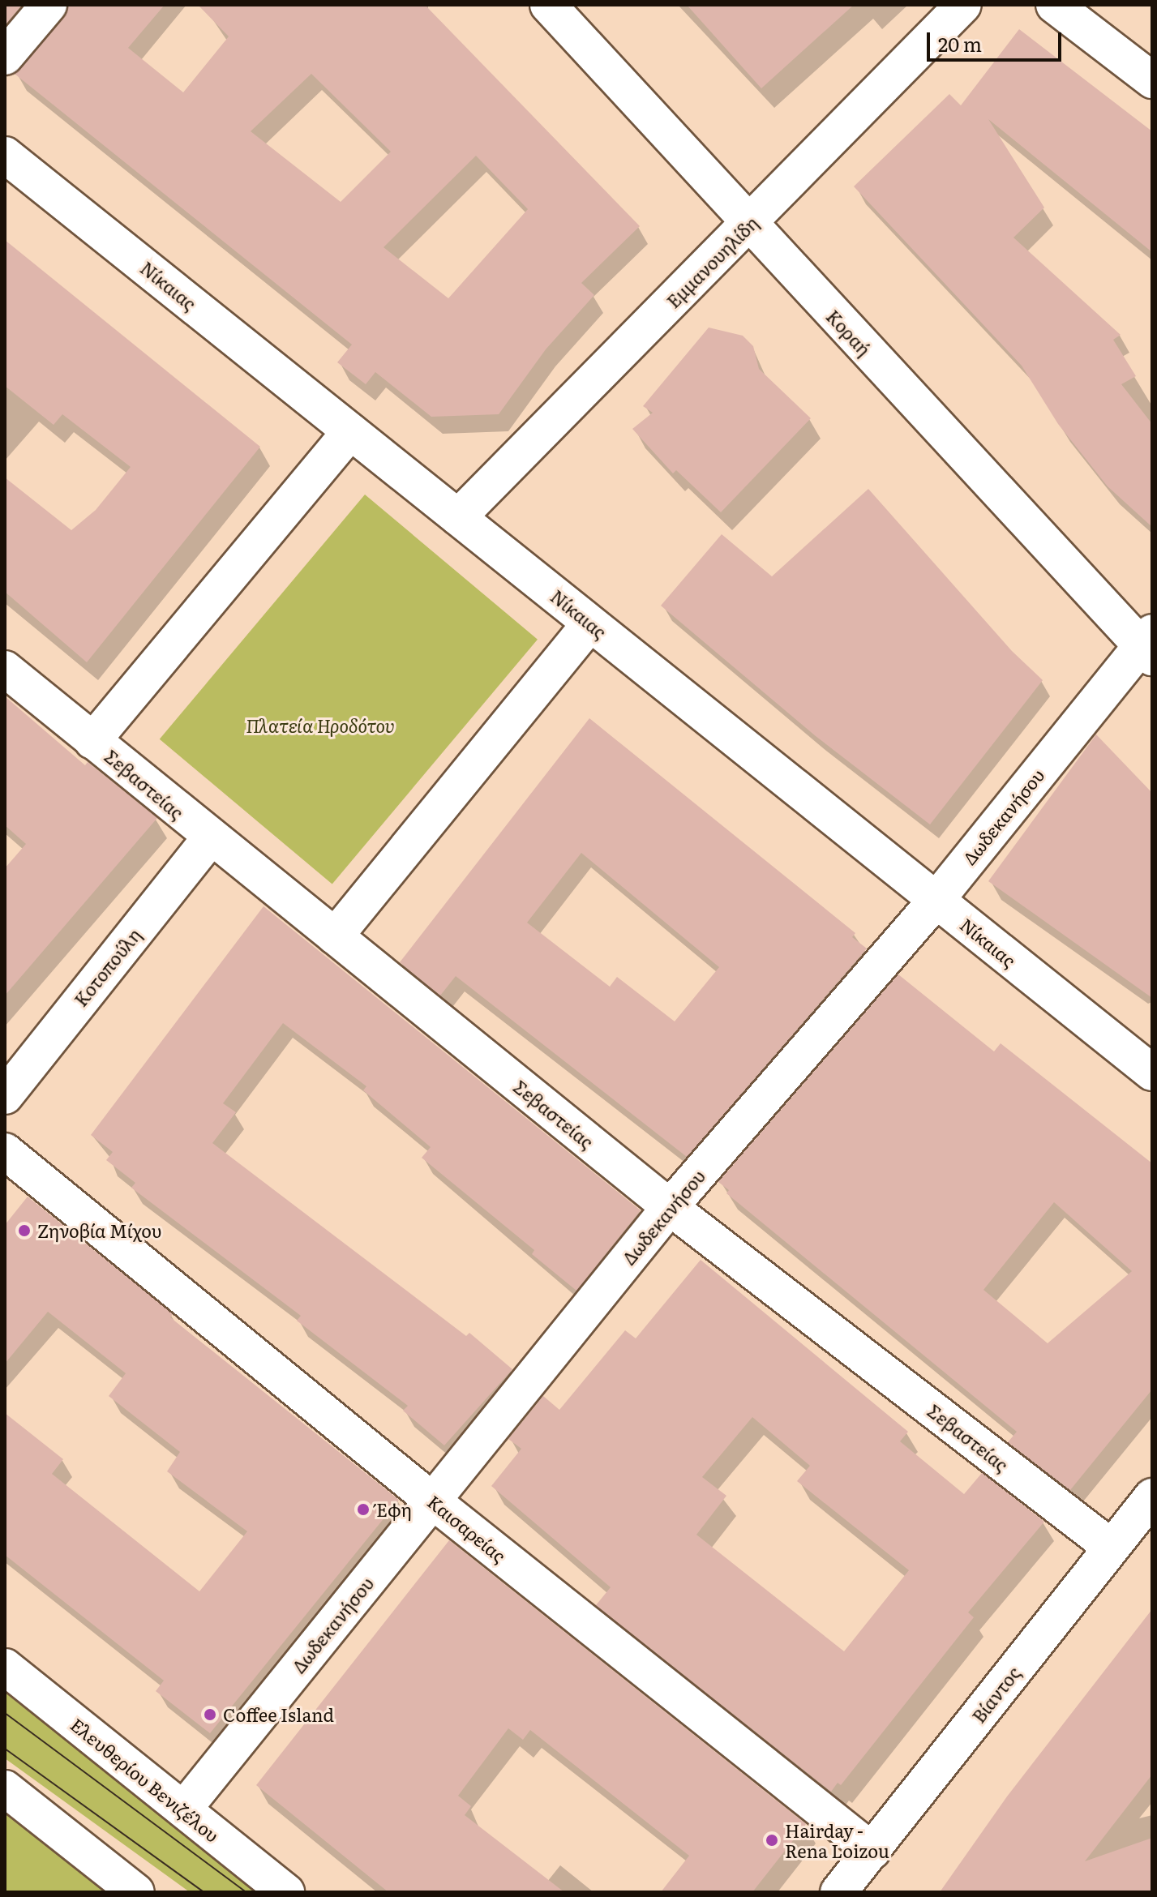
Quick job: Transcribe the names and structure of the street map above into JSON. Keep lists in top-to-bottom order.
{
  "streets": {
    "street": [
      "Εμμανουηλίδη",
      "Νίκαιας",
      "Κοραή",
      "Σεβαστείας",
      "Δωδεκανήσου",
      "Κοτοπούλη",
      "Καισαρείας",
      "Βίαντος",
      "Ελευθερίου Βενιζέλου"
    ]
  },
  "crossings": [
    ["Εμμανουηλίδη", "Νίκαιας"],
    ["Εμμανουηλίδη", "Κοραή"],
    ["Νίκαιας", "Δωδεκανήσου"],
    ["Κοραή", "Δωδεκανήσου"],
    ["Σεβαστείας", "Δωδεκανήσου"],
    ["Σεβαστείας", "Κοτοπούλη"],
    ["Σεβαστείας", "Βίαντος"],
    ["Δωδεκανήσου", "Καισαρείας"],
    ["Δωδεκανήσου", "Ελευθερίου Βενιζέλου"],
    ["Καισαρείας", "Βίαντος"]
  ],
  "parks": ["Πλατεία Ηροδότου"],
  "places": [
    "Ζηνοβία Μίχου",
    "Έφη",
    "Coffee Island",
    "Hairday - Rena Loizou"
  ],
  "scale_bar": "20 m"
}
